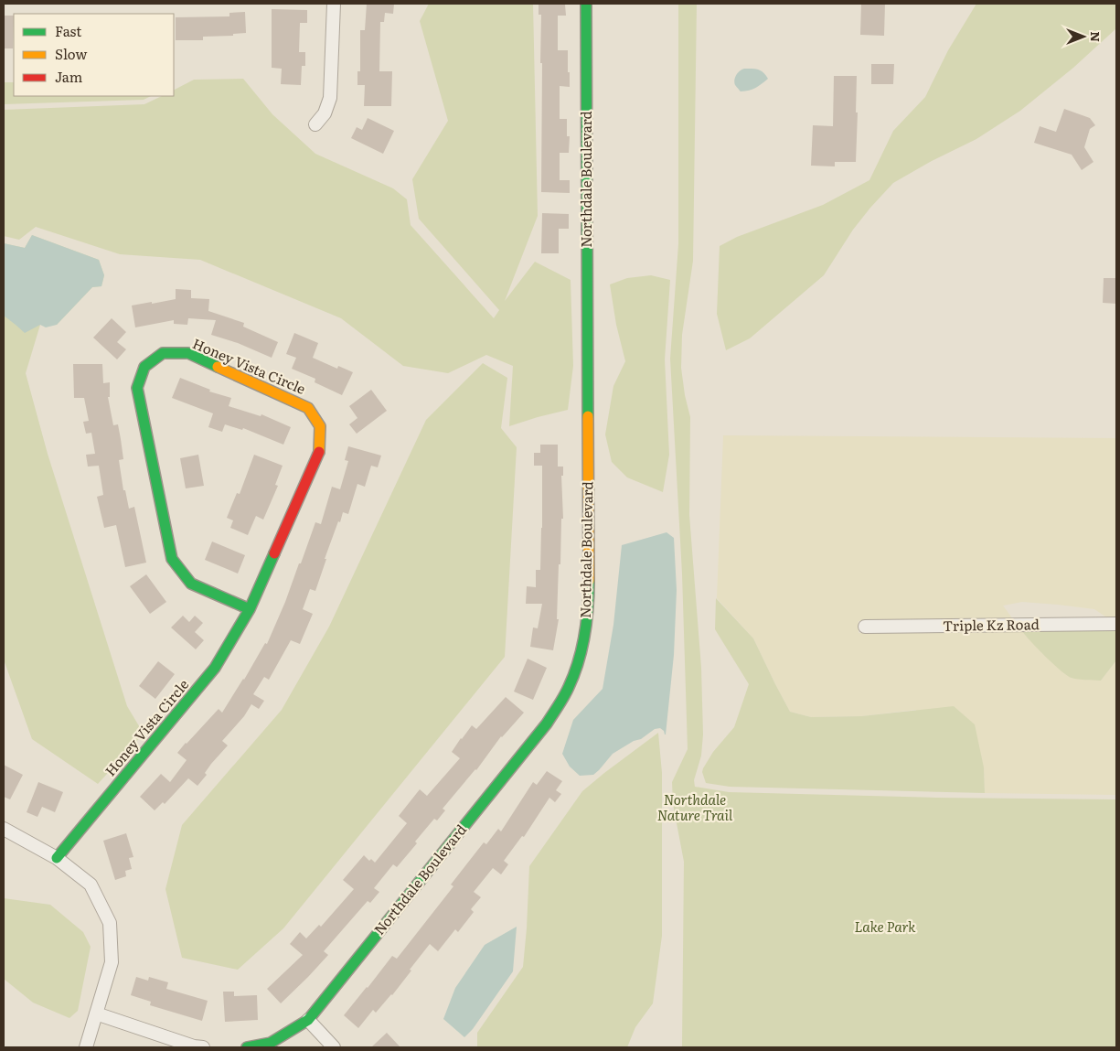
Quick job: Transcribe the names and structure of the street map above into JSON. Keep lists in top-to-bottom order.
{
  "streets": {
    "street": ["Northdale Boulevard", "Honey Vista Circle", "Triple Kz Road"]
  },
  "parks": ["Northdale Nature Trail", "Lake Park"],
  "legend": ["Fast", "Slow", "Jam"],
  "north": "right"
}
